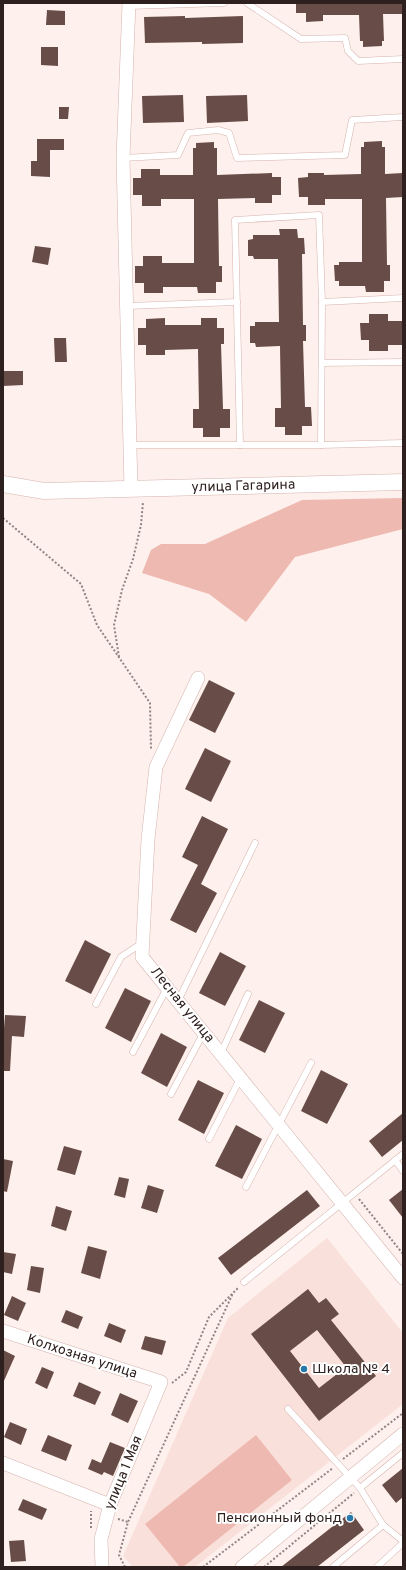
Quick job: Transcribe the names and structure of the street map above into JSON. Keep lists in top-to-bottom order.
{
  "streets": {
    "street": [
      "улица Гагарина",
      "Лесная улица",
      "Колхозная улица",
      "улица 1 Мая"
    ]
  },
  "crossings": [
    ["Колхозная улица", "улица 1 Мая"]
  ],
  "places": ["Школа № 4", "Пенсионный фонд"]
}
